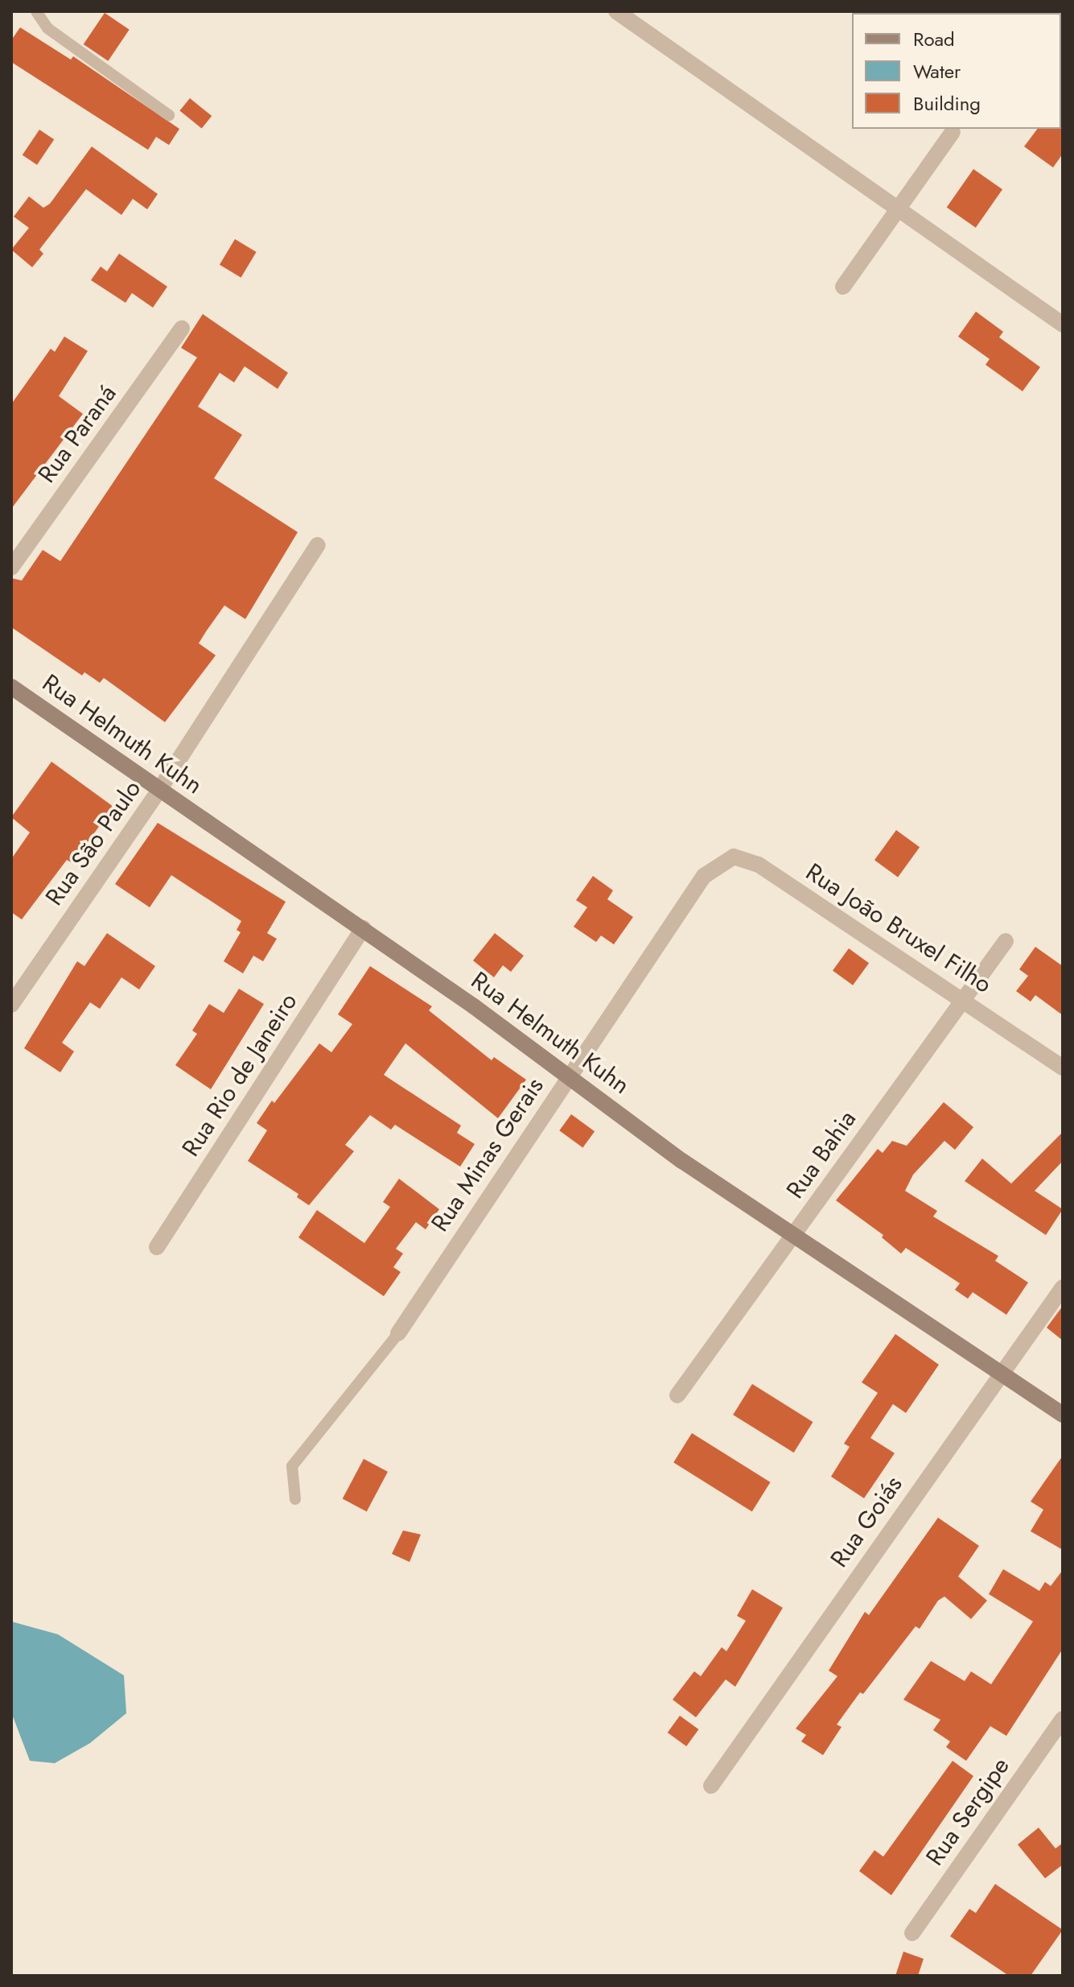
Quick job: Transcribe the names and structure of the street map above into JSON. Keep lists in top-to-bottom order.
{
  "streets": {
    "main road": ["Rua Helmuth Kuhn"],
    "street": [
      "Rua Paraná",
      "Rua São Paulo",
      "Rua João Bruxel Filho",
      "Rua Rio de Janeiro",
      "Rua Minas Gerais",
      "Rua Bahia",
      "Rua Goiás",
      "Rua Sergipe"
    ]
  },
  "crossings": [
    ["Rua Helmuth Kuhn", "Rua São Paulo"],
    ["Rua Helmuth Kuhn", "Rua Rio de Janeiro"],
    ["Rua Helmuth Kuhn", "Rua Minas Gerais"],
    ["Rua Helmuth Kuhn", "Rua Bahia"],
    ["Rua Helmuth Kuhn", "Rua Goiás"],
    ["Rua João Bruxel Filho", "Rua Minas Gerais"],
    ["Rua João Bruxel Filho", "Rua Bahia"]
  ],
  "legend": ["Road", "Water", "Building"]
}
